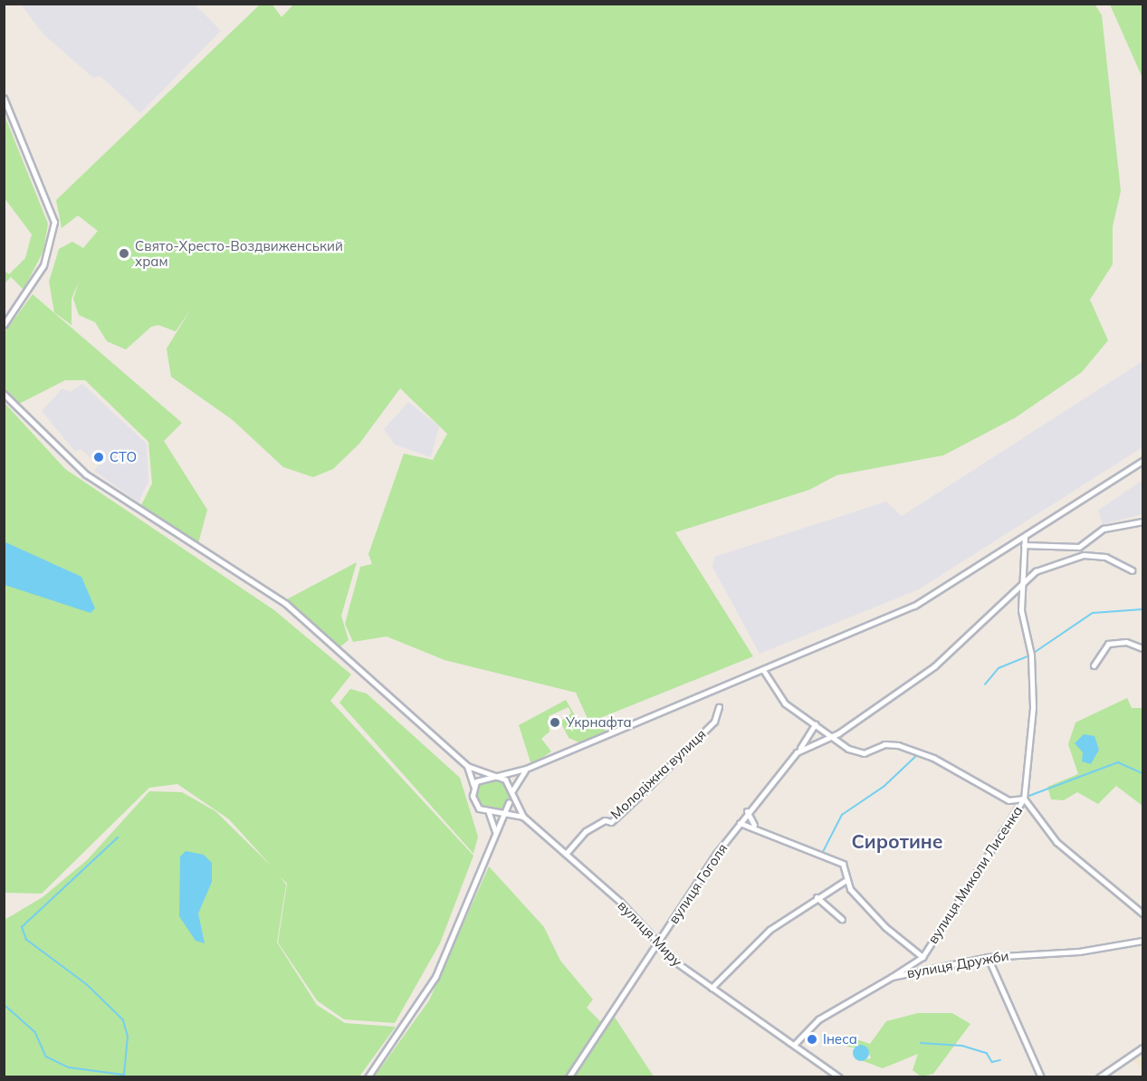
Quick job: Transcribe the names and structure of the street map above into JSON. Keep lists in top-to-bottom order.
{
  "streets": {
    "street": [
      "Молодіжна вулиця",
      "вулиця Миколи Лисенка",
      "вулиця Гоголя",
      "вулиця Миру",
      "вулиця Дружби"
    ]
  },
  "crossings": [
    ["Молодіжна вулиця", "вулиця Миру"],
    ["вулиця Миколи Лисенка", "вулиця Гоголя"],
    ["вулиця Миколи Лисенка", "вулиця Дружби"],
    ["вулиця Гоголя", "вулиця Миру"],
    ["вулиця Миру", "вулиця Дружби"]
  ],
  "districts": ["Сиротине"],
  "places": [
    "Свято-Хресто-Воздвиженський храм",
    "СТО",
    "Укрнафта",
    "Інеса"
  ]
}
